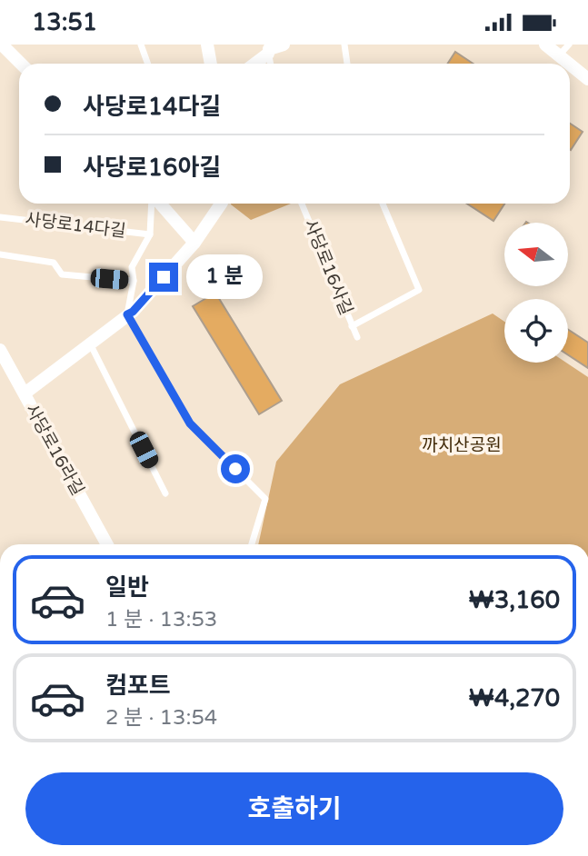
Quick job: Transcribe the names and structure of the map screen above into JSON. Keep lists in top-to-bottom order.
{
  "streets": {
    "street": ["사당로16라길"],
    "lane": ["사당로14다길", "사당로16사길"]
  },
  "parks": ["까치산공원"],
  "north": "left",
  "page": {
    "status": "13:51",
    "banner": ["사당로14다길", "사당로16아길"],
    "bubble": "1 분",
    "list": [
      {
        "name": "일반",
        "note": "1 분 · 13:53",
        "value": "₩3,160"
      },
      {
        "name": "컴포트",
        "note": "2 분 · 13:54",
        "value": "₩4,270"
      }
    ],
    "buttons": "호출하기"
  }
}
